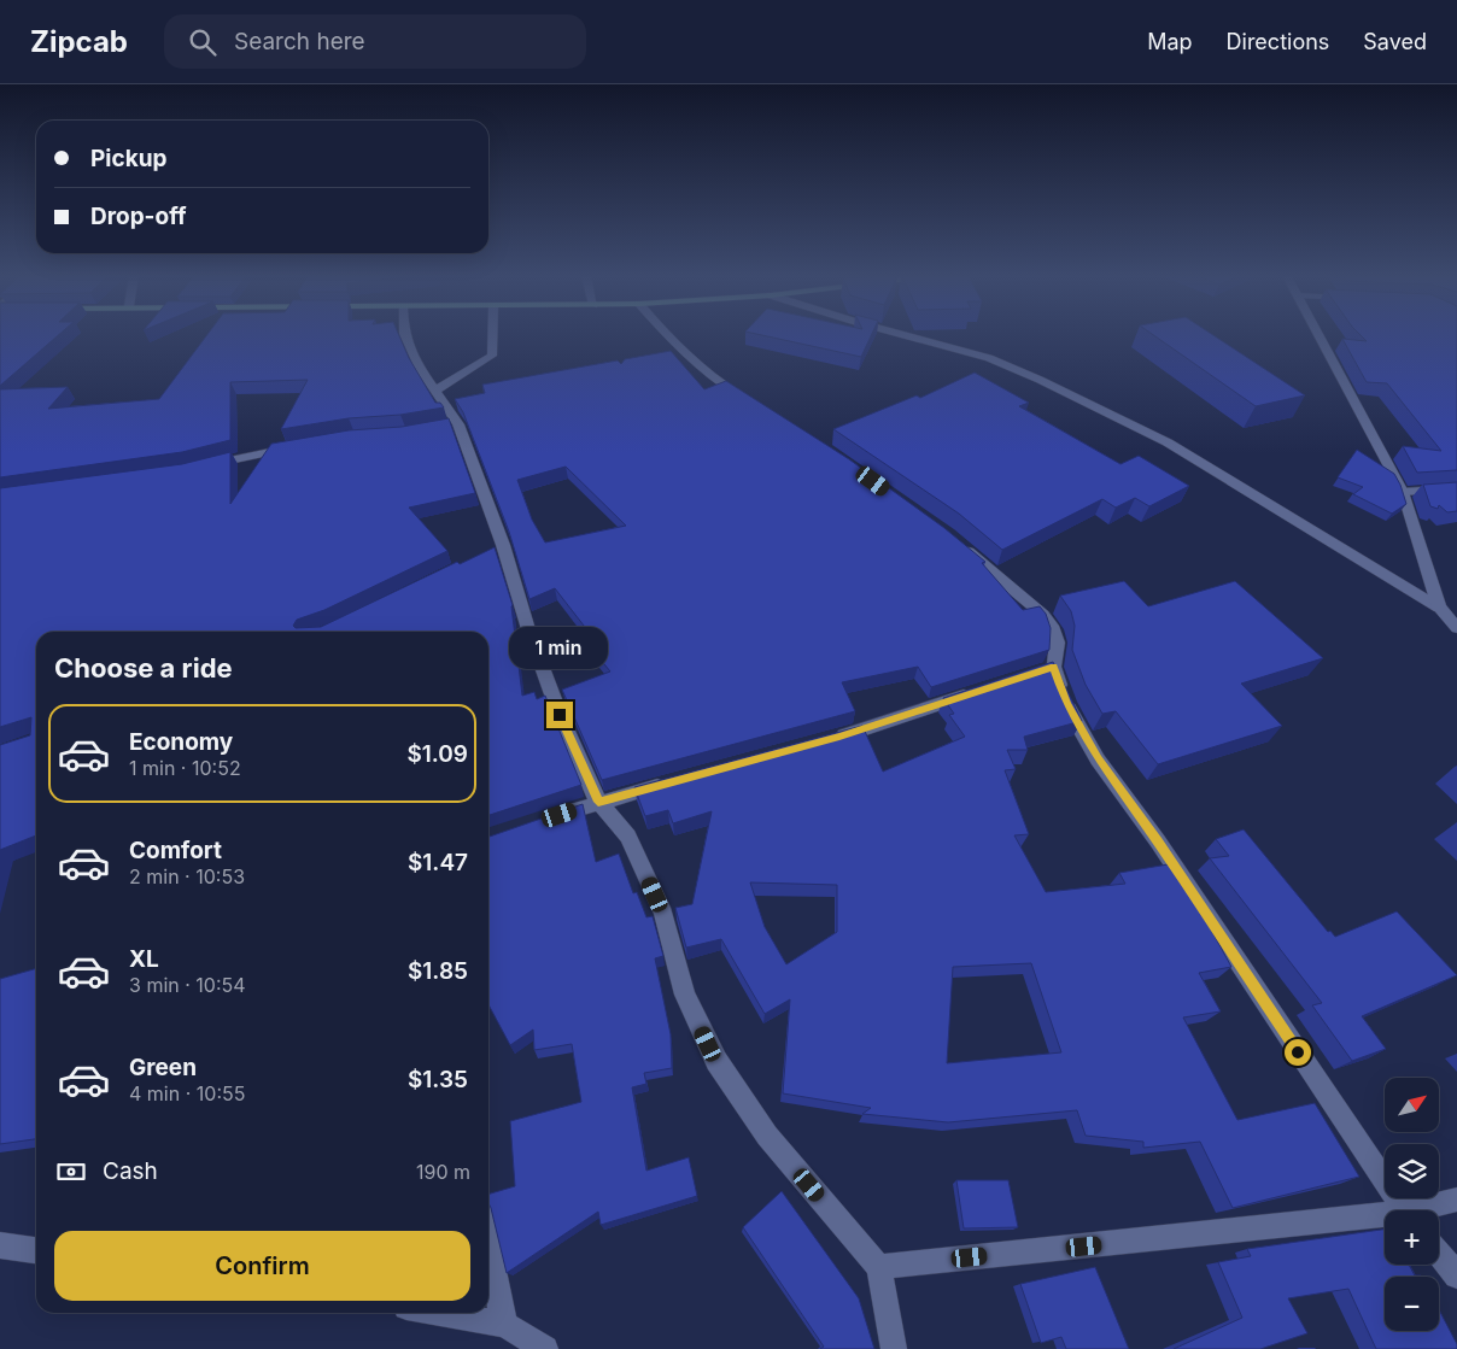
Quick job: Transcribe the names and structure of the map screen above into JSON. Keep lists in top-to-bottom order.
{
  "north": "top right",
  "page": {
    "header": "Zipcab",
    "search": "Search here",
    "nav": ["Map", "Directions", "Saved"],
    "banner": ["Pickup", "Drop-off"],
    "bubble": "1 min",
    "heading": "Choose a ride",
    "list": [
      {
        "name": "Economy",
        "note": "1 min · 10:52",
        "value": "$1.09"
      },
      {
        "name": "Comfort",
        "note": "2 min · 10:53",
        "value": "$1.47"
      },
      {
        "name": "XL",
        "note": "3 min · 10:54",
        "value": "$1.85"
      },
      {
        "name": "Green",
        "note": "4 min · 10:55",
        "value": "$1.35"
      }
    ],
    "map_buttons": ["+", "−"],
    "pay": ["Cash", "190 m"],
    "buttons": "Confirm"
  }
}
